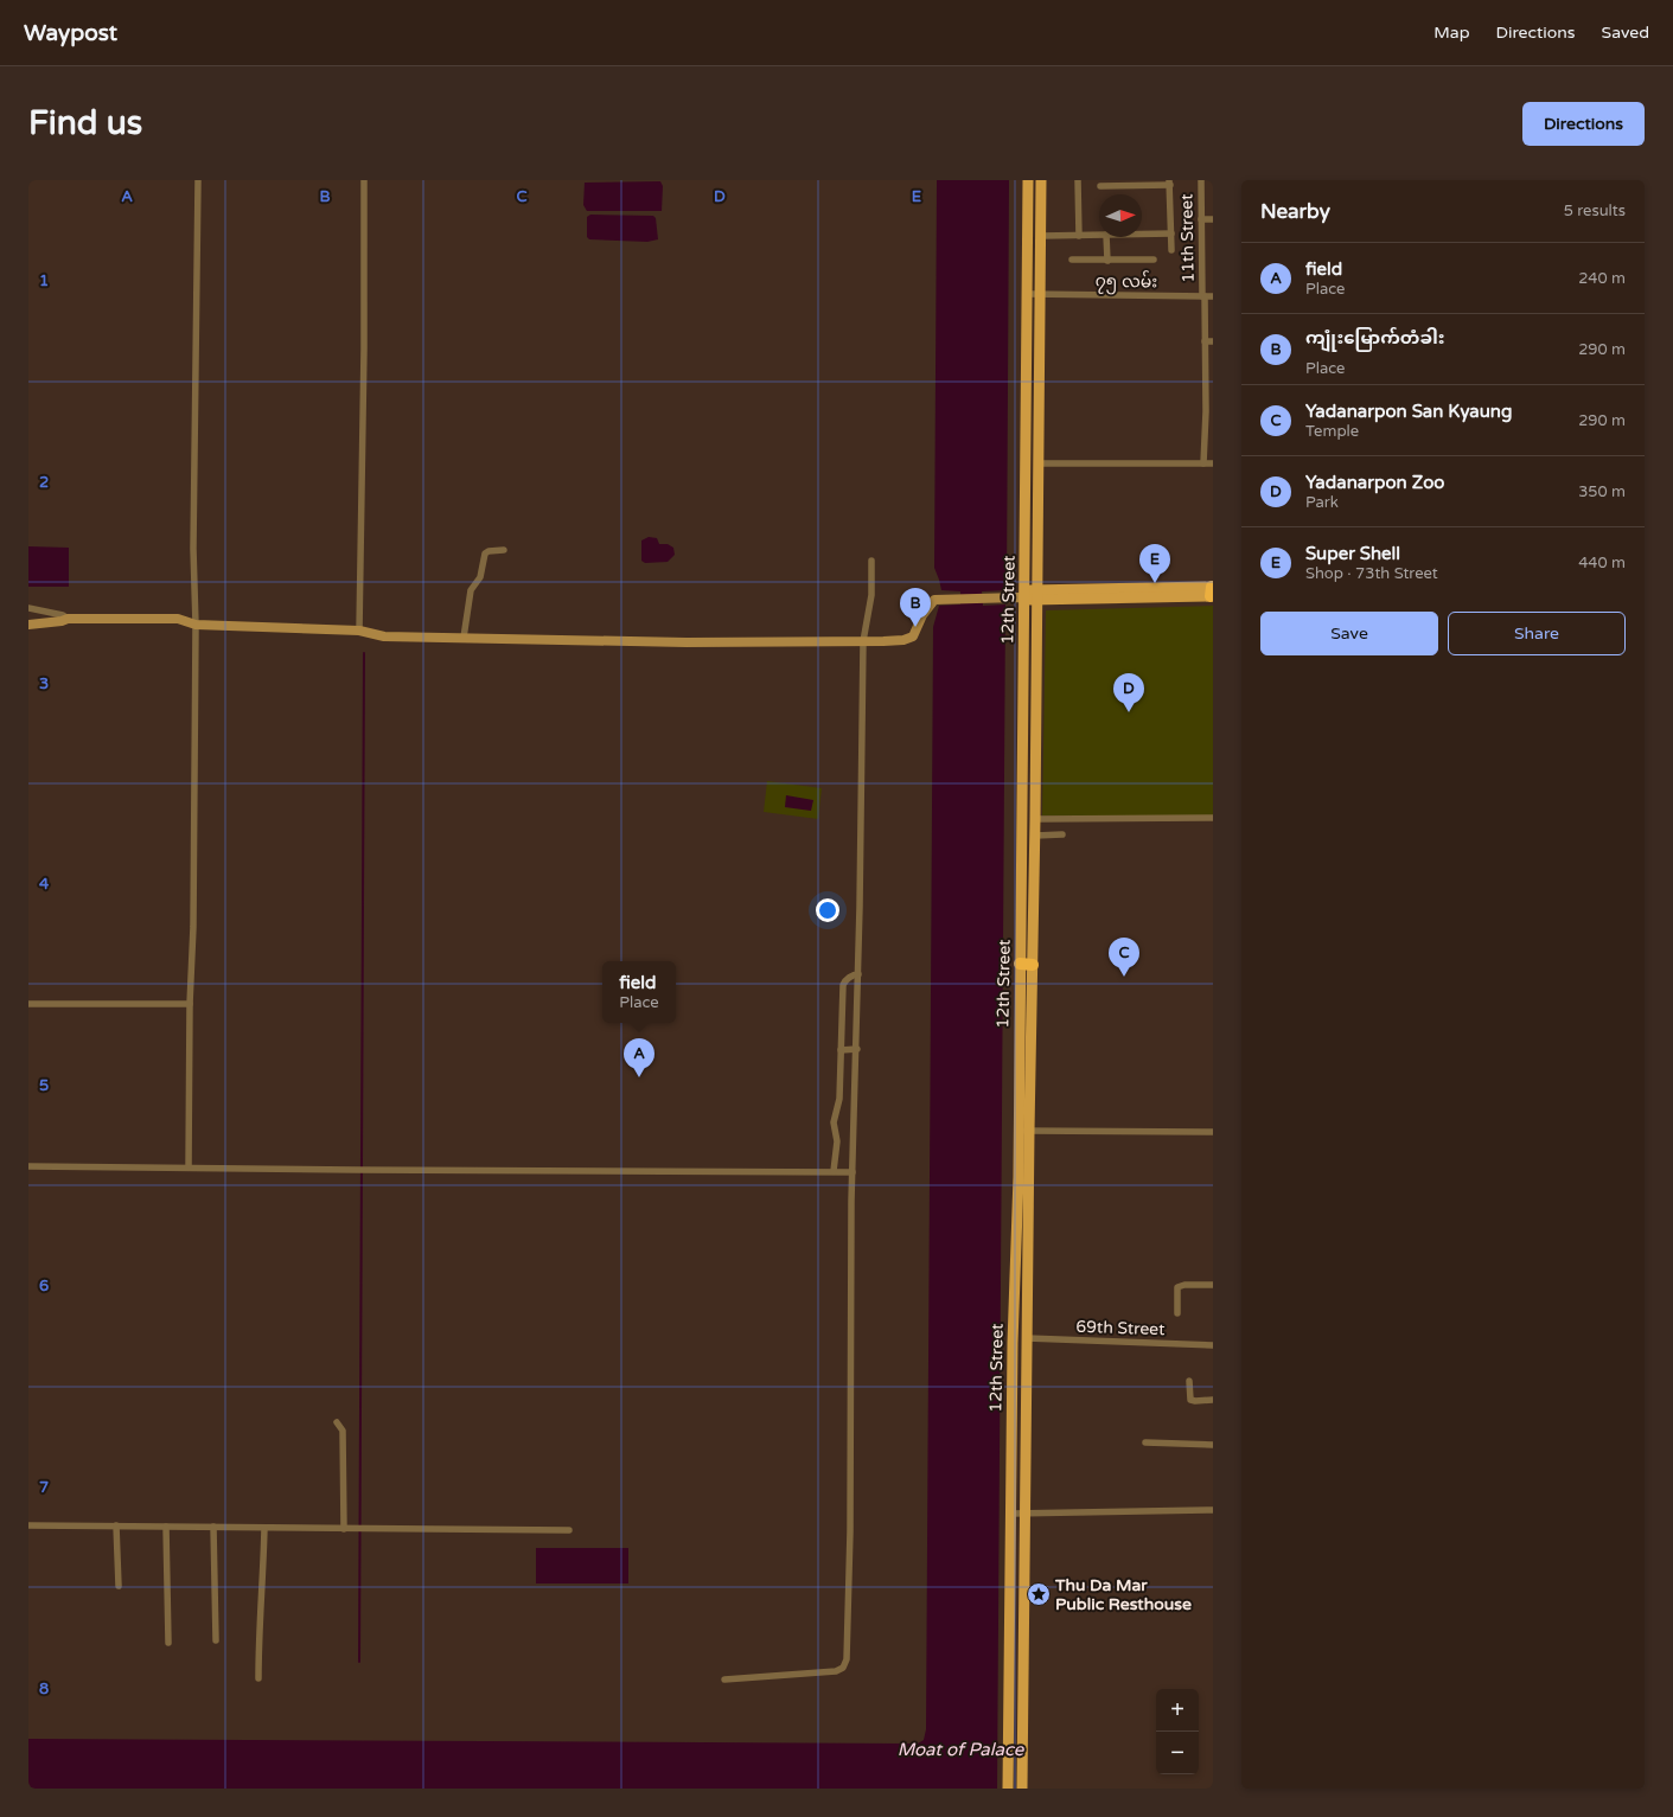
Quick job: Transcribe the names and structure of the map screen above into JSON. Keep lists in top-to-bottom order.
{
  "streets": {
    "main road": ["12th Street"],
    "street": ["11th Street", "၇၅ လမ်း", "69th Street"]
  },
  "crossings": [
    ["11th Street", "၇၅ လမ်း"],
    ["၇၅ လမ်း", "12th Street"],
    ["12th Street", "69th Street"]
  ],
  "water": ["Moat of Palace"],
  "places": {
    "place": ["Thu Da Mar Public Resthouse"]
  },
  "north": "right",
  "page": {
    "header": "Waypost",
    "nav": ["Map", "Directions", "Saved"],
    "buttons": [
      "Directions",
      ["Save", "Share"]
    ],
    "title": "Find us",
    "heading": ["Nearby", "5 results"],
    "list": [
      {
        "mark": "A",
        "name": "field",
        "note": "Place",
        "value": "240 m"
      },
      {
        "mark": "B",
        "name": "ကျုံးမြောက်တံခါး",
        "note": "Place",
        "value": "290 m"
      },
      {
        "mark": "C",
        "name": "Yadanarpon San Kyaung",
        "note": "Temple",
        "value": "290 m"
      },
      {
        "mark": "D",
        "name": "Yadanarpon Zoo",
        "note": "Park",
        "value": "350 m"
      },
      {
        "mark": "E",
        "name": "Super Shell",
        "note": "Shop · 73th Street",
        "value": "440 m"
      }
    ],
    "pins": [
      "E",
      "B",
      "D",
      "C",
      "A"
    ],
    "popup": ["field", "Place"],
    "map_buttons": ["+", "−"]
  },
  "grid": {
    "columns": [
      "A",
      "B",
      "C",
      "D",
      "E"
    ],
    "rows": [
      "1",
      "2",
      "3",
      "4",
      "5",
      "6",
      "7",
      "8"
    ]
  }
}
